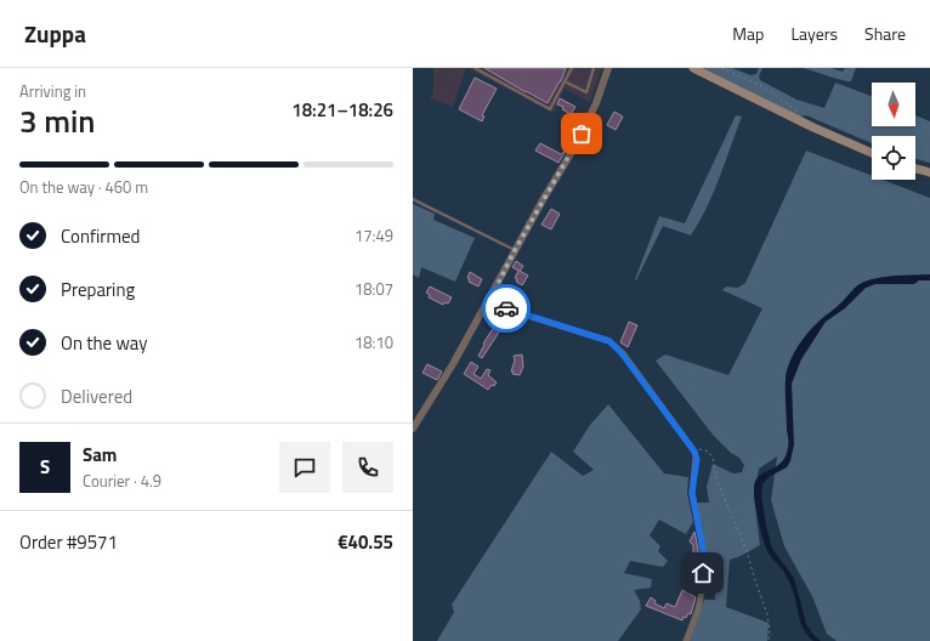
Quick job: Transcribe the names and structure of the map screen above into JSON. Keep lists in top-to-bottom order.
{
  "north": "bottom",
  "page": {
    "header": "Zuppa",
    "nav": ["Map", "Layers", "Share"],
    "heading": ["3 min", "Arriving in", "18:21–18:26"],
    "panel": [
      "Sam",
      "Courier · 4.9",
      "Order #9571",
      "€40.55"
    ],
    "bar": "On the way · 460 m",
    "list": [
      ["Confirmed", "17:49"],
      ["Preparing", "18:07"],
      ["On the way", "18:10"],
      "Delivered"
    ],
    "round": "S"
  }
}
